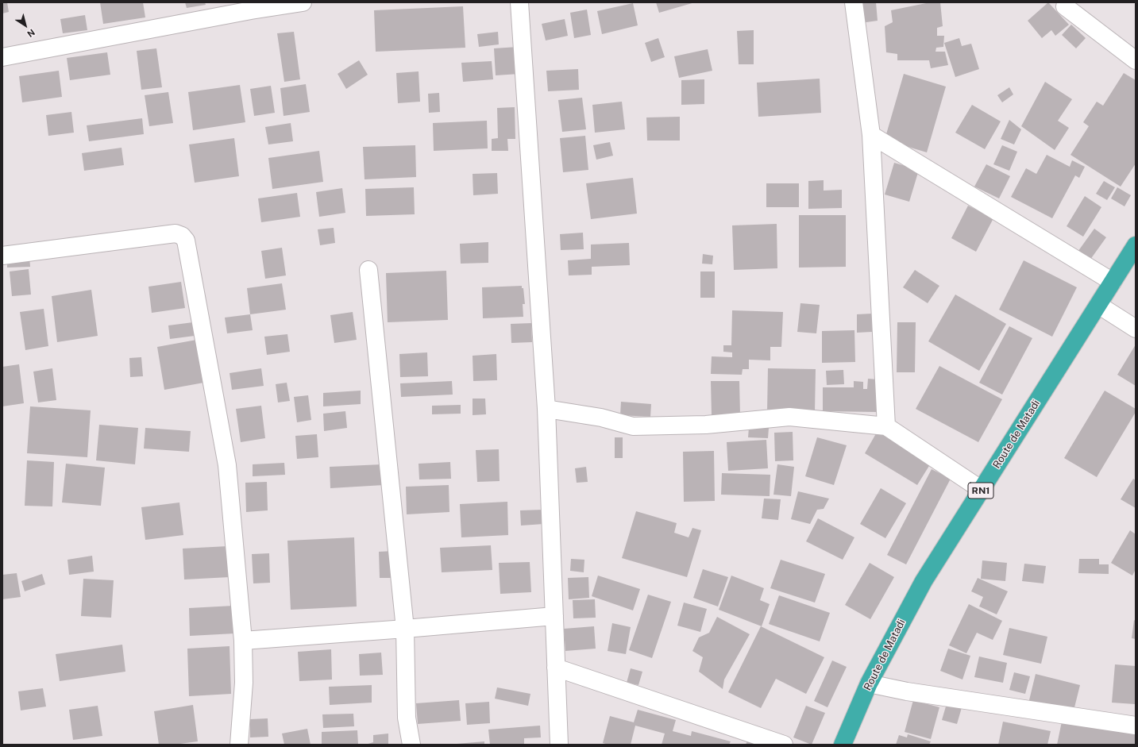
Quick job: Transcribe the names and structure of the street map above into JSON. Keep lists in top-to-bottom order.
{
  "streets": {
    "highway": ["Route de Matadi", "RN1"]
  },
  "north": "bottom right"
}
